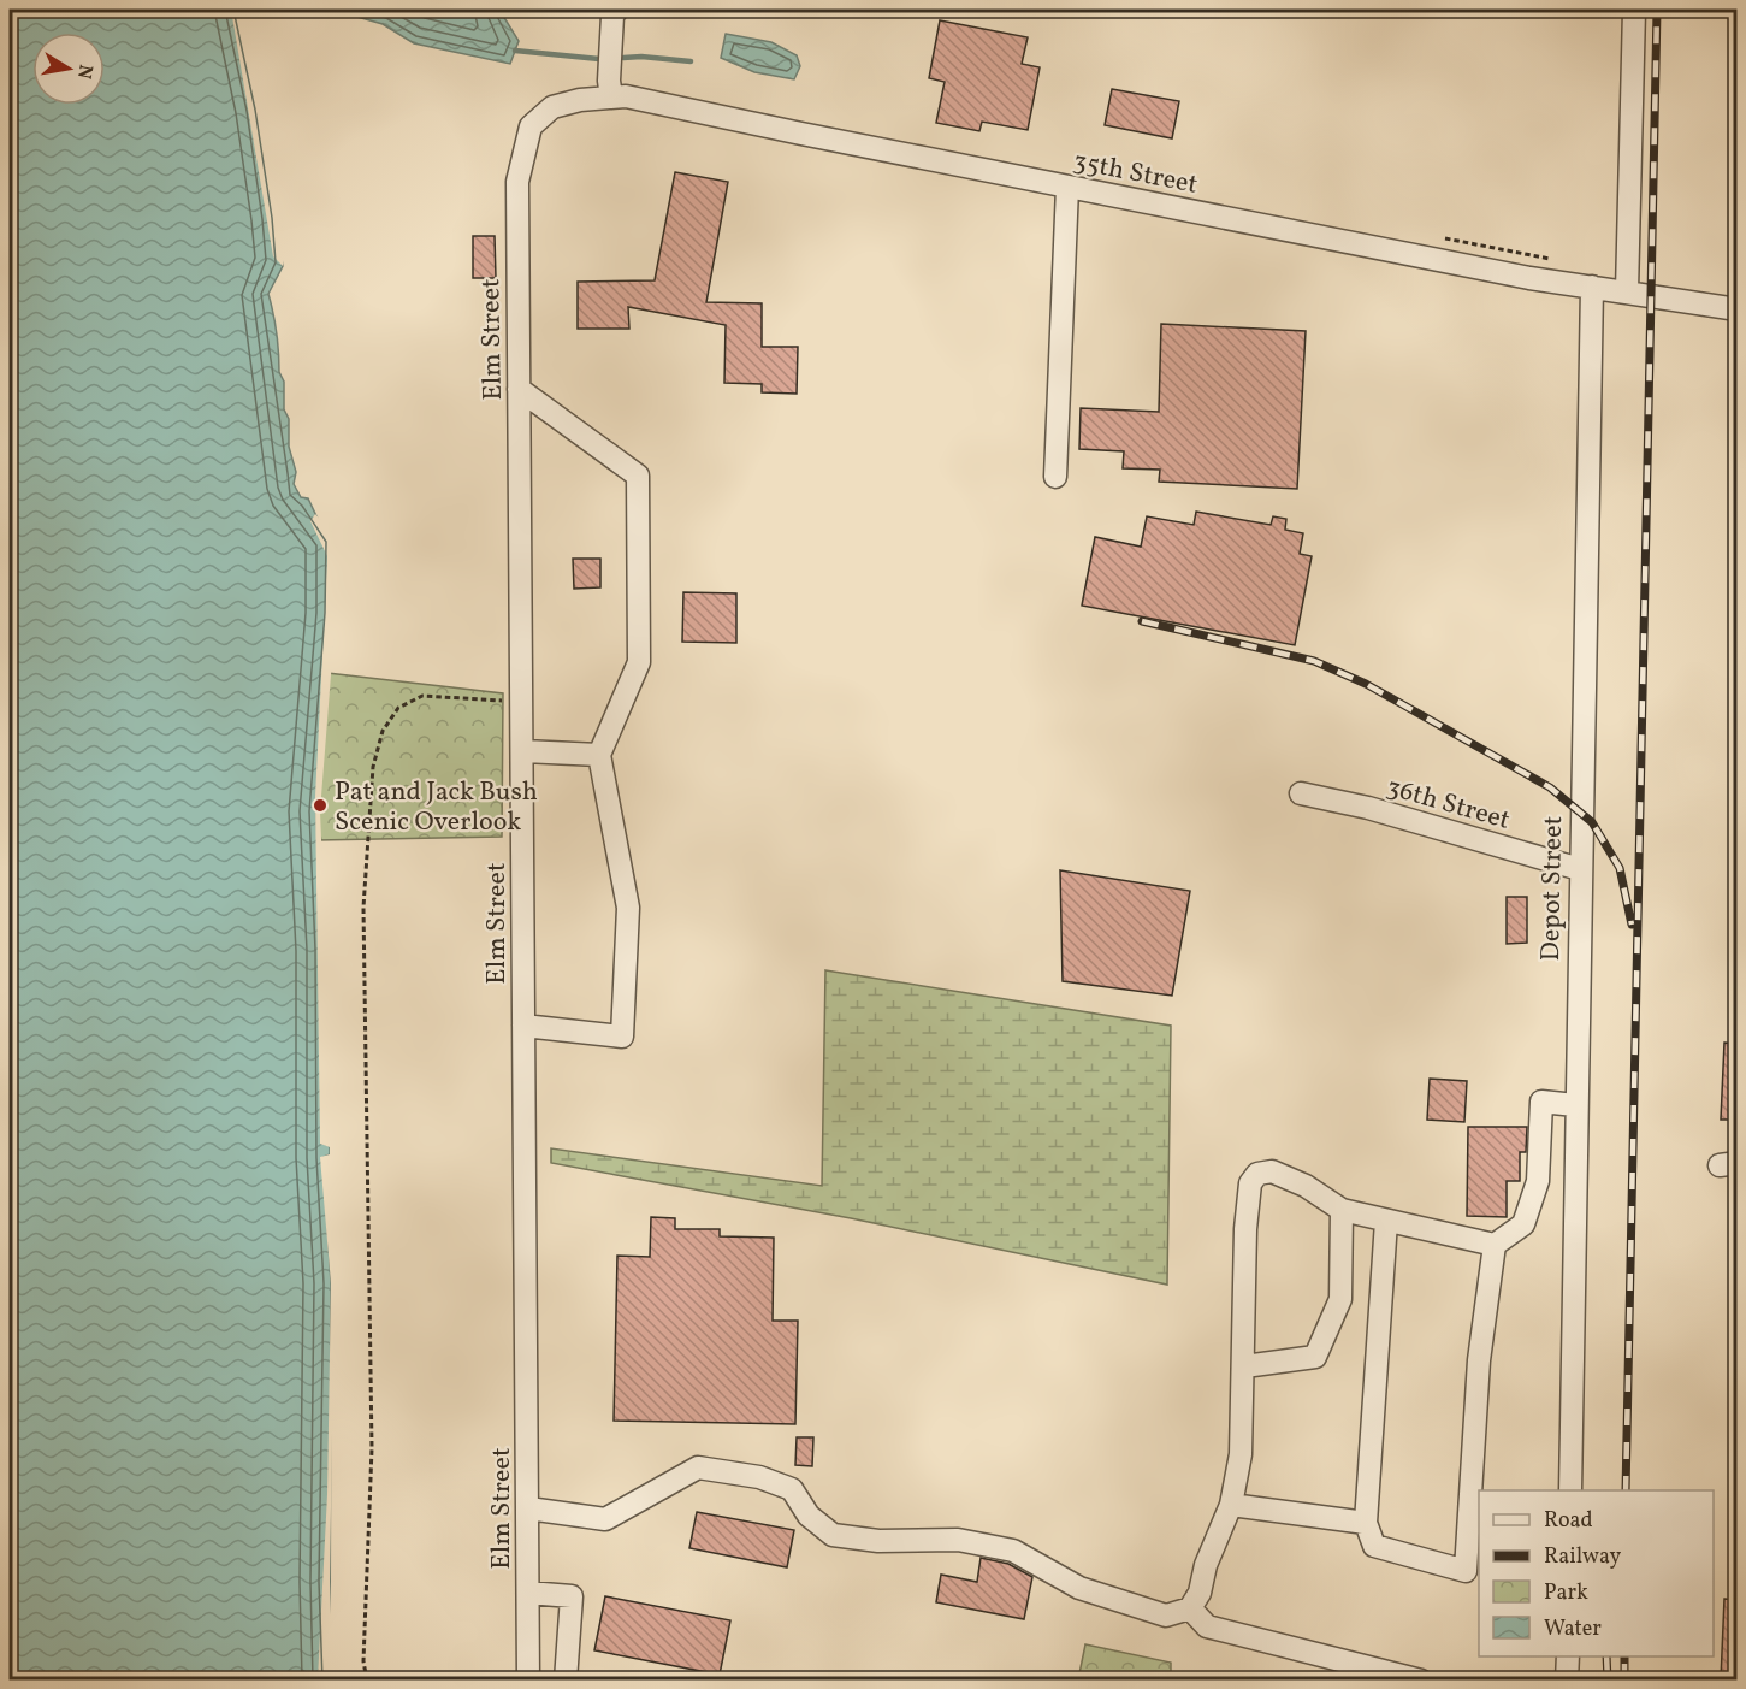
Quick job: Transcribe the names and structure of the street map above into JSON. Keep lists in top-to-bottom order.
{
  "streets": {
    "street": [
      "35th Street",
      "Elm Street",
      "36th Street",
      "Depot Street"
    ]
  },
  "crossings": [
    ["35th Street", "Elm Street"],
    ["35th Street", "Depot Street"],
    ["36th Street", "Depot Street"]
  ],
  "places": ["Pat and Jack Bush Scenic Overlook"],
  "legend": [
    "Road",
    "Railway",
    "Park",
    "Water"
  ],
  "north": "right"
}
